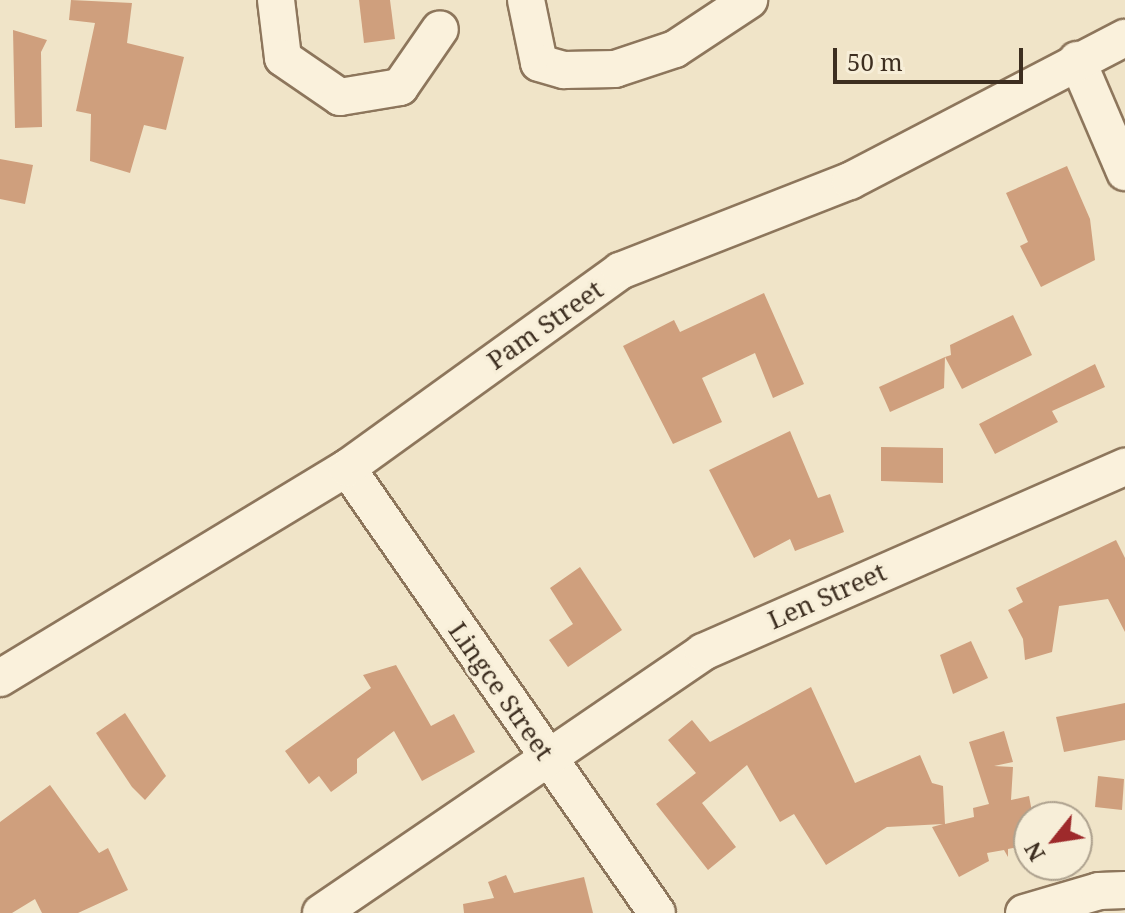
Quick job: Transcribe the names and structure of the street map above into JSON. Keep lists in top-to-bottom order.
{
  "streets": {
    "street": ["Pam Street", "Len Street", "Lingce Street"]
  },
  "crossings": [
    ["Pam Street", "Lingce Street"],
    ["Len Street", "Lingce Street"]
  ],
  "scale_bar": "50 m",
  "north": "bottom left"
}
